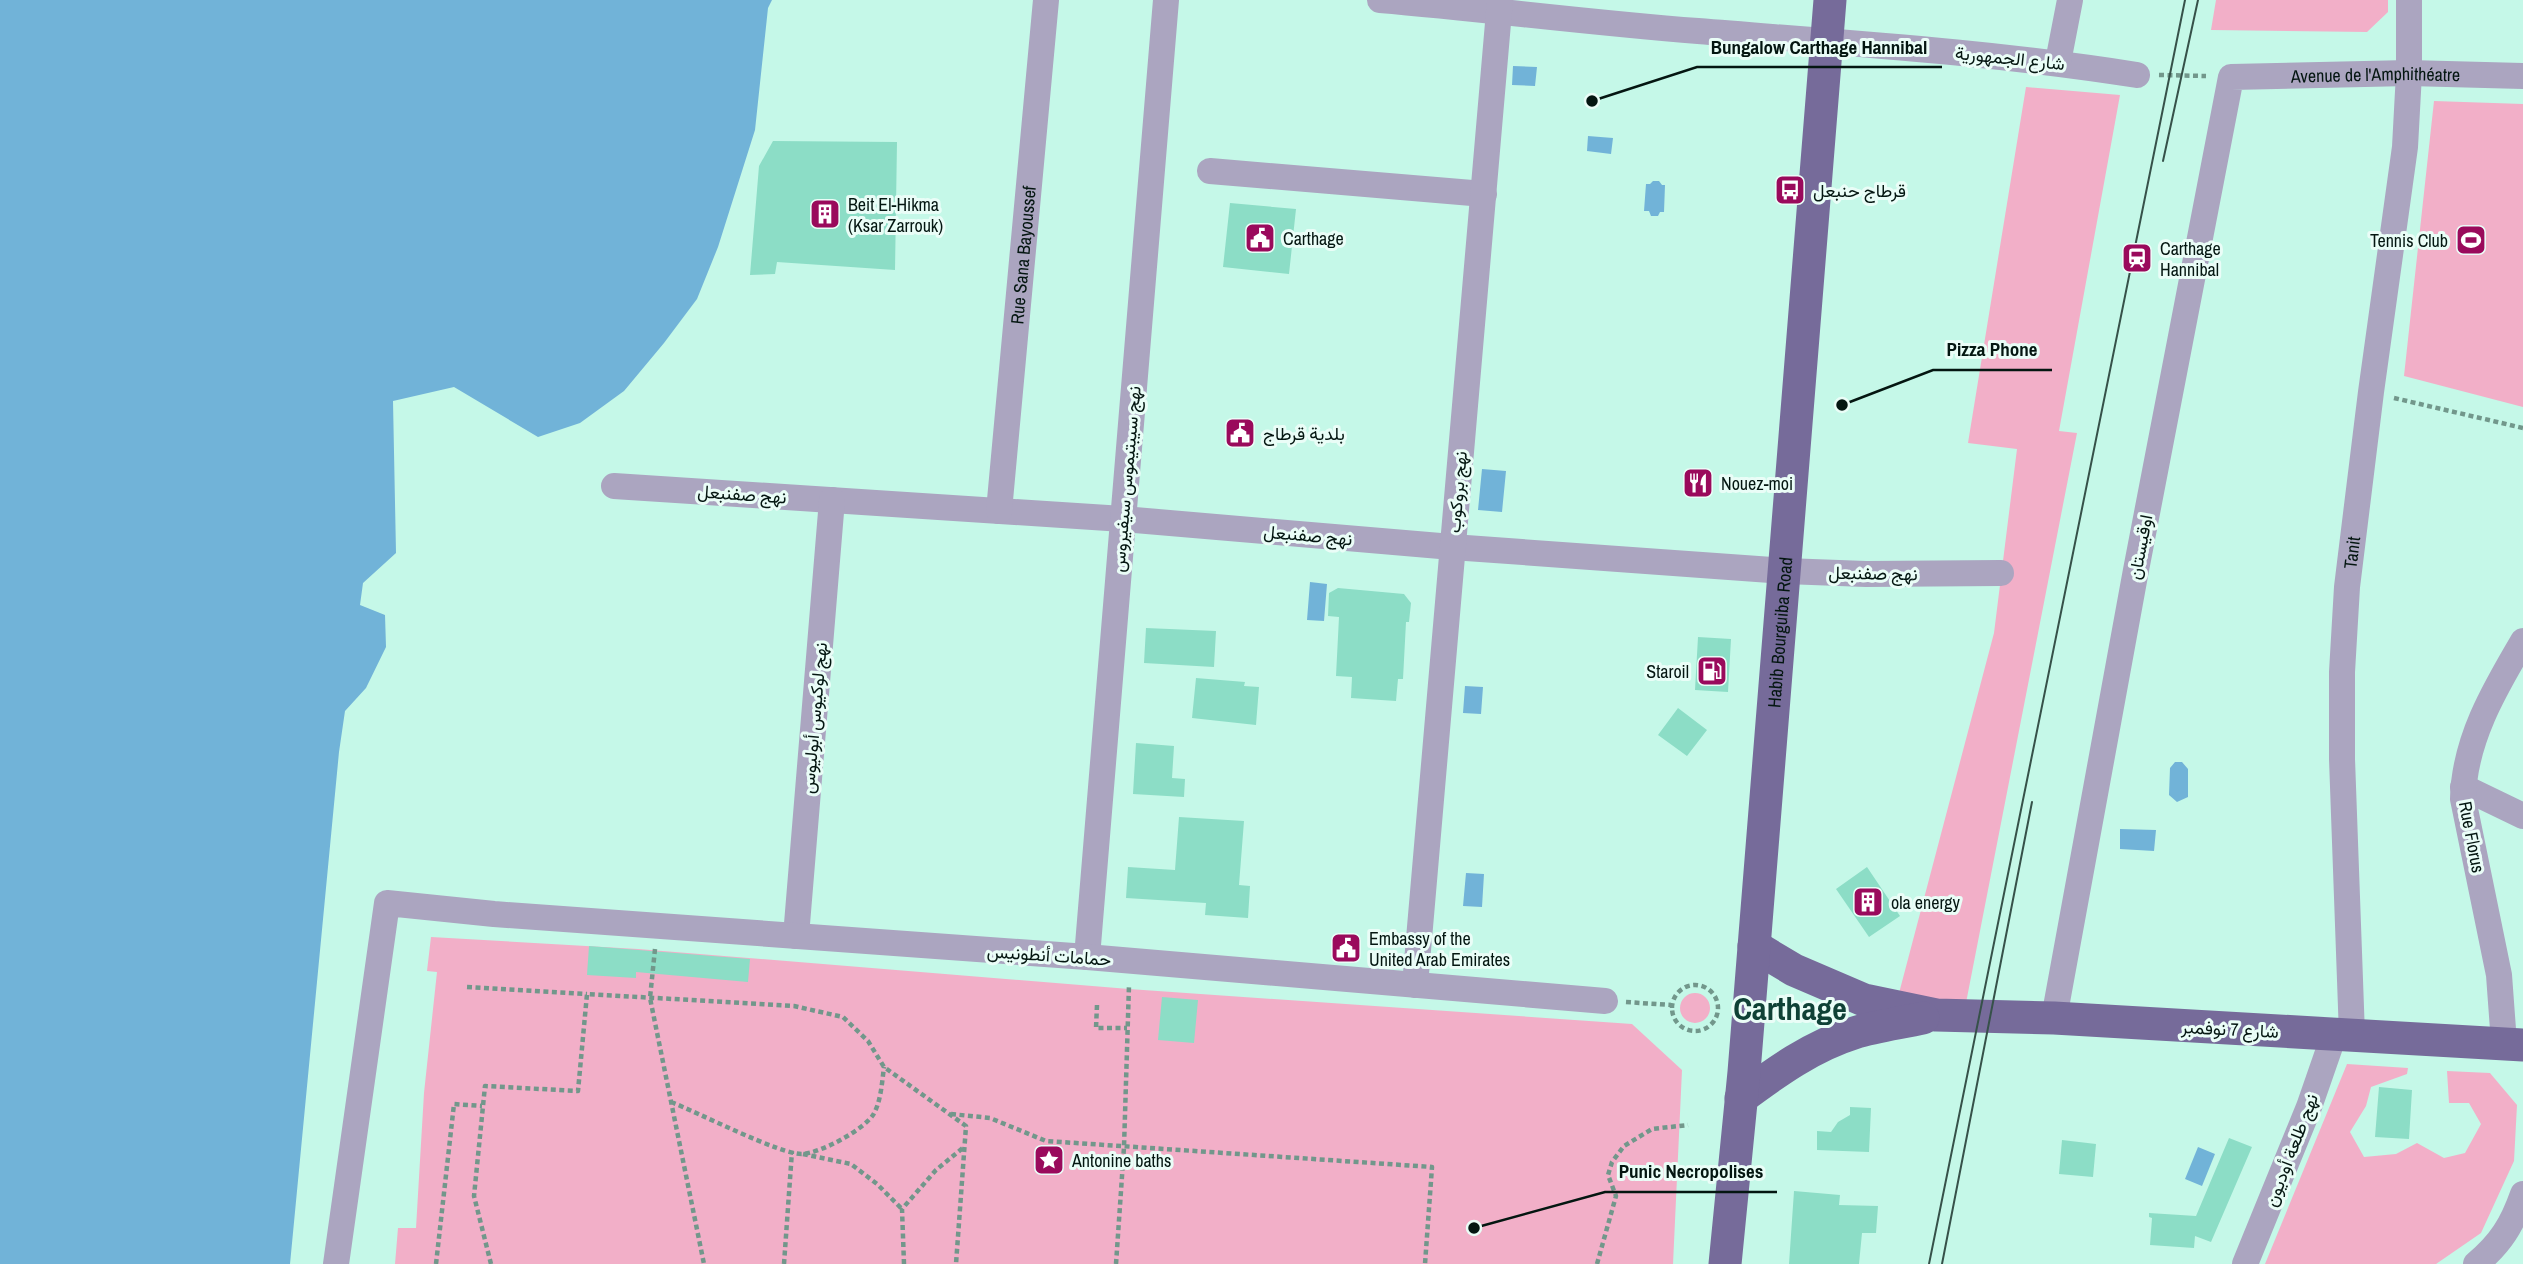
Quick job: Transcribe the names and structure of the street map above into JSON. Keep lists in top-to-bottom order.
{
  "streets": {
    "main road": ["Habib Bourguiba Road", "شارع 7 نوفمبر"],
    "street": [
      "شارع الجمهورية",
      "Avenue de l'Amphithéatre",
      "Rue Sana Bayoussef",
      "نهج سيبتيموس سيفيروس",
      "نهج بروكوب",
      "نهج صفنبعل",
      "اوقيستان",
      "Tanit",
      "نهج لوكيوس أبوليوس",
      "Rue Florus",
      "حمامات أنطونيس",
      "نهج طلعة أوديون"
    ]
  },
  "crossings": [
    ["شارع الجمهورية", "نهج بروكوب"],
    ["شارع الجمهورية", "Habib Bourguiba Road"],
    ["Avenue de l'Amphithéatre", "اوقيستان"],
    ["Avenue de l'Amphithéatre", "Tanit"],
    ["Rue Sana Bayoussef", "نهج صفنبعل"],
    ["نهج سيبتيموس سيفيروس", "نهج صفنبعل"],
    ["نهج سيبتيموس سيفيروس", "حمامات أنطونيس"],
    ["نهج بروكوب", "نهج صفنبعل"],
    ["نهج بروكوب", "حمامات أنطونيس"],
    ["نهج صفنبعل", "Habib Bourguiba Road"],
    ["نهج صفنبعل", "نهج لوكيوس أبوليوس"],
    ["اوقيستان", "شارع 7 نوفمبر"],
    ["Tanit", "شارع 7 نوفمبر"],
    ["Tanit", "نهج طلعة أوديون"],
    ["Habib Bourguiba Road", "شارع 7 نوفمبر"],
    ["نهج لوكيوس أبوليوس", "حمامات أنطونيس"],
    ["Rue Florus", "شارع 7 نوفمبر"],
    ["شارع 7 نوفمبر", "نهج طلعة أوديون"]
  ],
  "districts": ["Carthage"],
  "places": {
    "other": ["Bungalow Carthage Hannibal", "Pizza Phone", "Punic Necropolises"],
    "bus stop": ["قرطاج حنبعل"],
    "building": ["Beit El-Hikma (Ksar Zarrouk)", "ola energy"],
    "public building": ["Carthage", "بلدية قرطاج", "Embassy of the United Arab Emirates"],
    "sports": ["Tennis Club"],
    "station": ["Carthage Hannibal"],
    "restaurant": ["Nouez-moi"],
    "fuel station": ["Staroil"],
    "place": ["Antonine baths"]
  }
}
